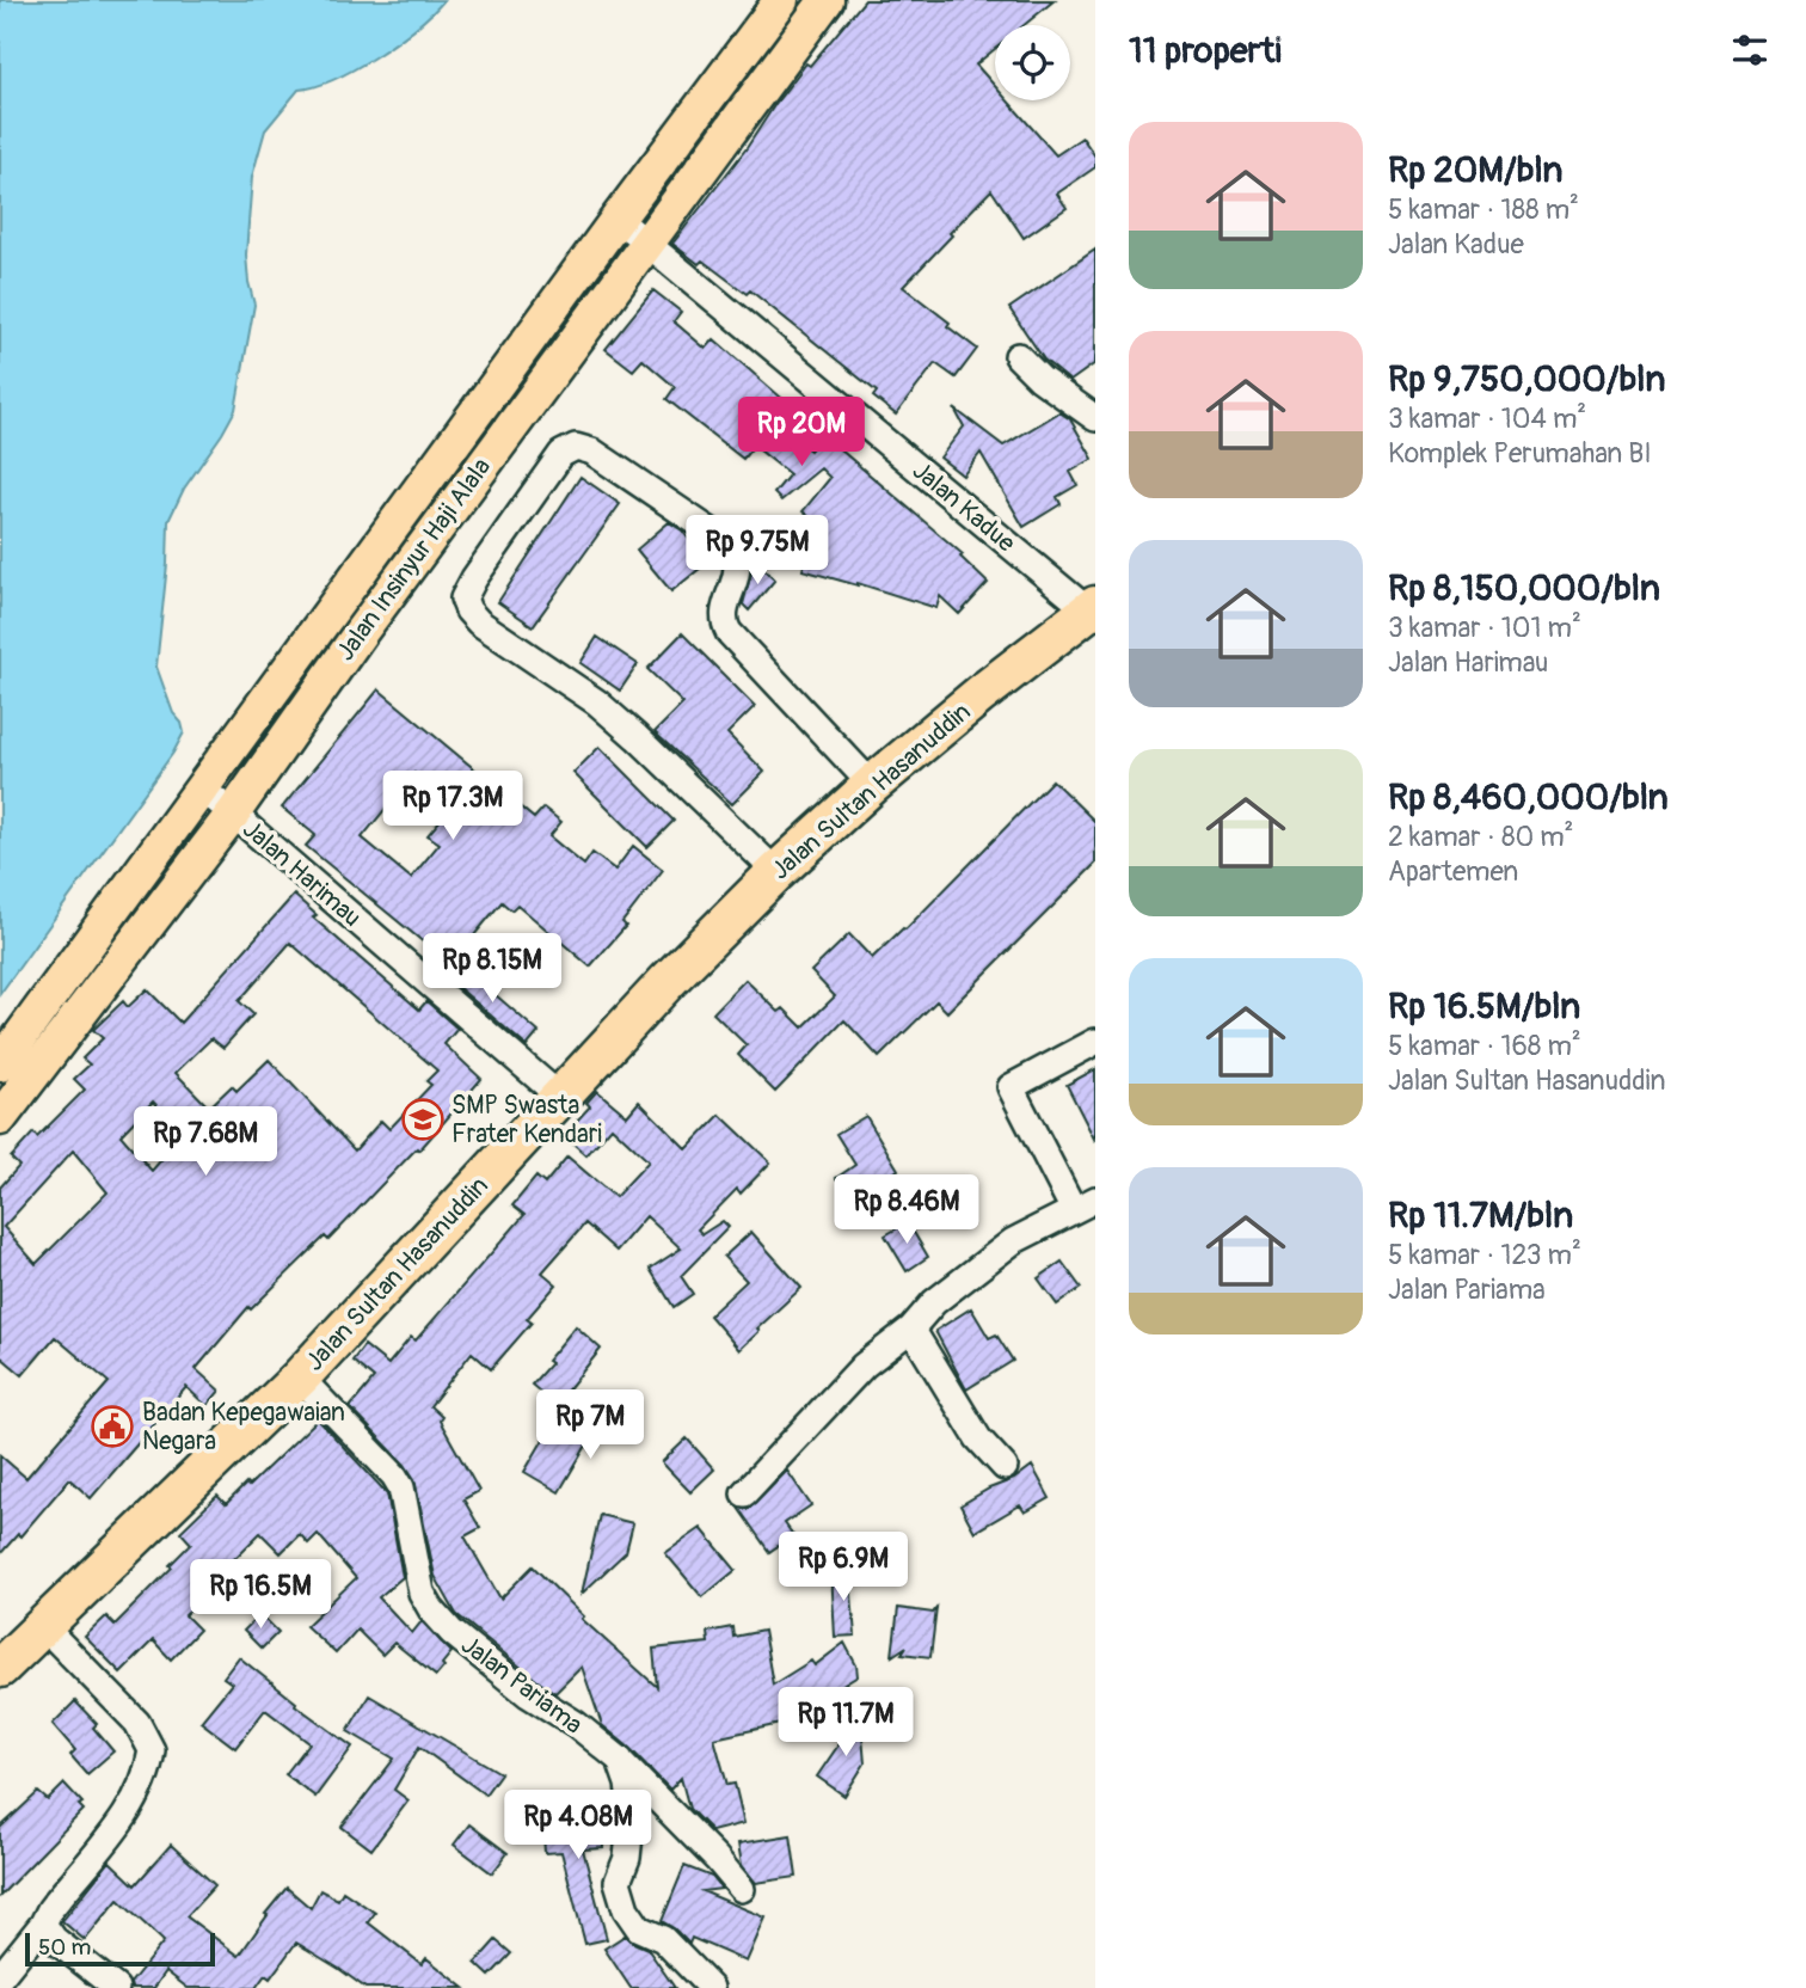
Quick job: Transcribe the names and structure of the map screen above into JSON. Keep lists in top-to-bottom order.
{
  "streets": {
    "highway": ["Jalan Sultan Hasanuddin"],
    "main road": ["Jalan Insinyur Haji Alala"],
    "street": ["Jalan Kadue", "Jalan Harimau", "Jalan Pariama"]
  },
  "crossings": [
    ["Jalan Kadue", "Jalan Insinyur Haji Alala"],
    ["Jalan Kadue", "Jalan Sultan Hasanuddin"],
    ["Jalan Insinyur Haji Alala", "Jalan Harimau"],
    ["Jalan Sultan Hasanuddin", "Jalan Harimau"],
    ["Jalan Sultan Hasanuddin", "Jalan Pariama"]
  ],
  "places": {
    "school or university": ["SMP Swasta Frater Kendari"],
    "public building": ["Badan Kepegawaian Negara"]
  },
  "scale_bar": "50 m",
  "page": {
    "heading": "11 properti",
    "list": [
      {
        "name": "Rp 20M/bln",
        "note": "5 kamar · 188 m² · Jalan Kadue"
      },
      {
        "name": "Rp 9,750,000/bln",
        "note": "3 kamar · 104 m² · Komplek Perumahan BI"
      },
      {
        "name": "Rp 8,150,000/bln",
        "note": "3 kamar · 101 m² · Jalan Harimau"
      },
      {
        "name": "Rp 8,460,000/bln",
        "note": "2 kamar · 80 m² · Apartemen"
      },
      {
        "name": "Rp 16.5M/bln",
        "note": "5 kamar · 168 m² · Jalan Sultan Hasanuddin"
      },
      {
        "name": "Rp 11.7M/bln",
        "note": "5 kamar · 123 m² · Jalan Pariama"
      }
    ],
    "price": [
      "Rp 20M",
      "Rp 9.75M",
      "Rp 17.3M",
      "Rp 8.15M",
      "Rp 7.68M",
      "Rp 8.46M",
      "Rp 7M",
      "Rp 6.9M",
      "Rp 16.5M",
      "Rp 11.7M",
      "Rp 4.08M"
    ],
    "scale": "50 m"
  }
}
